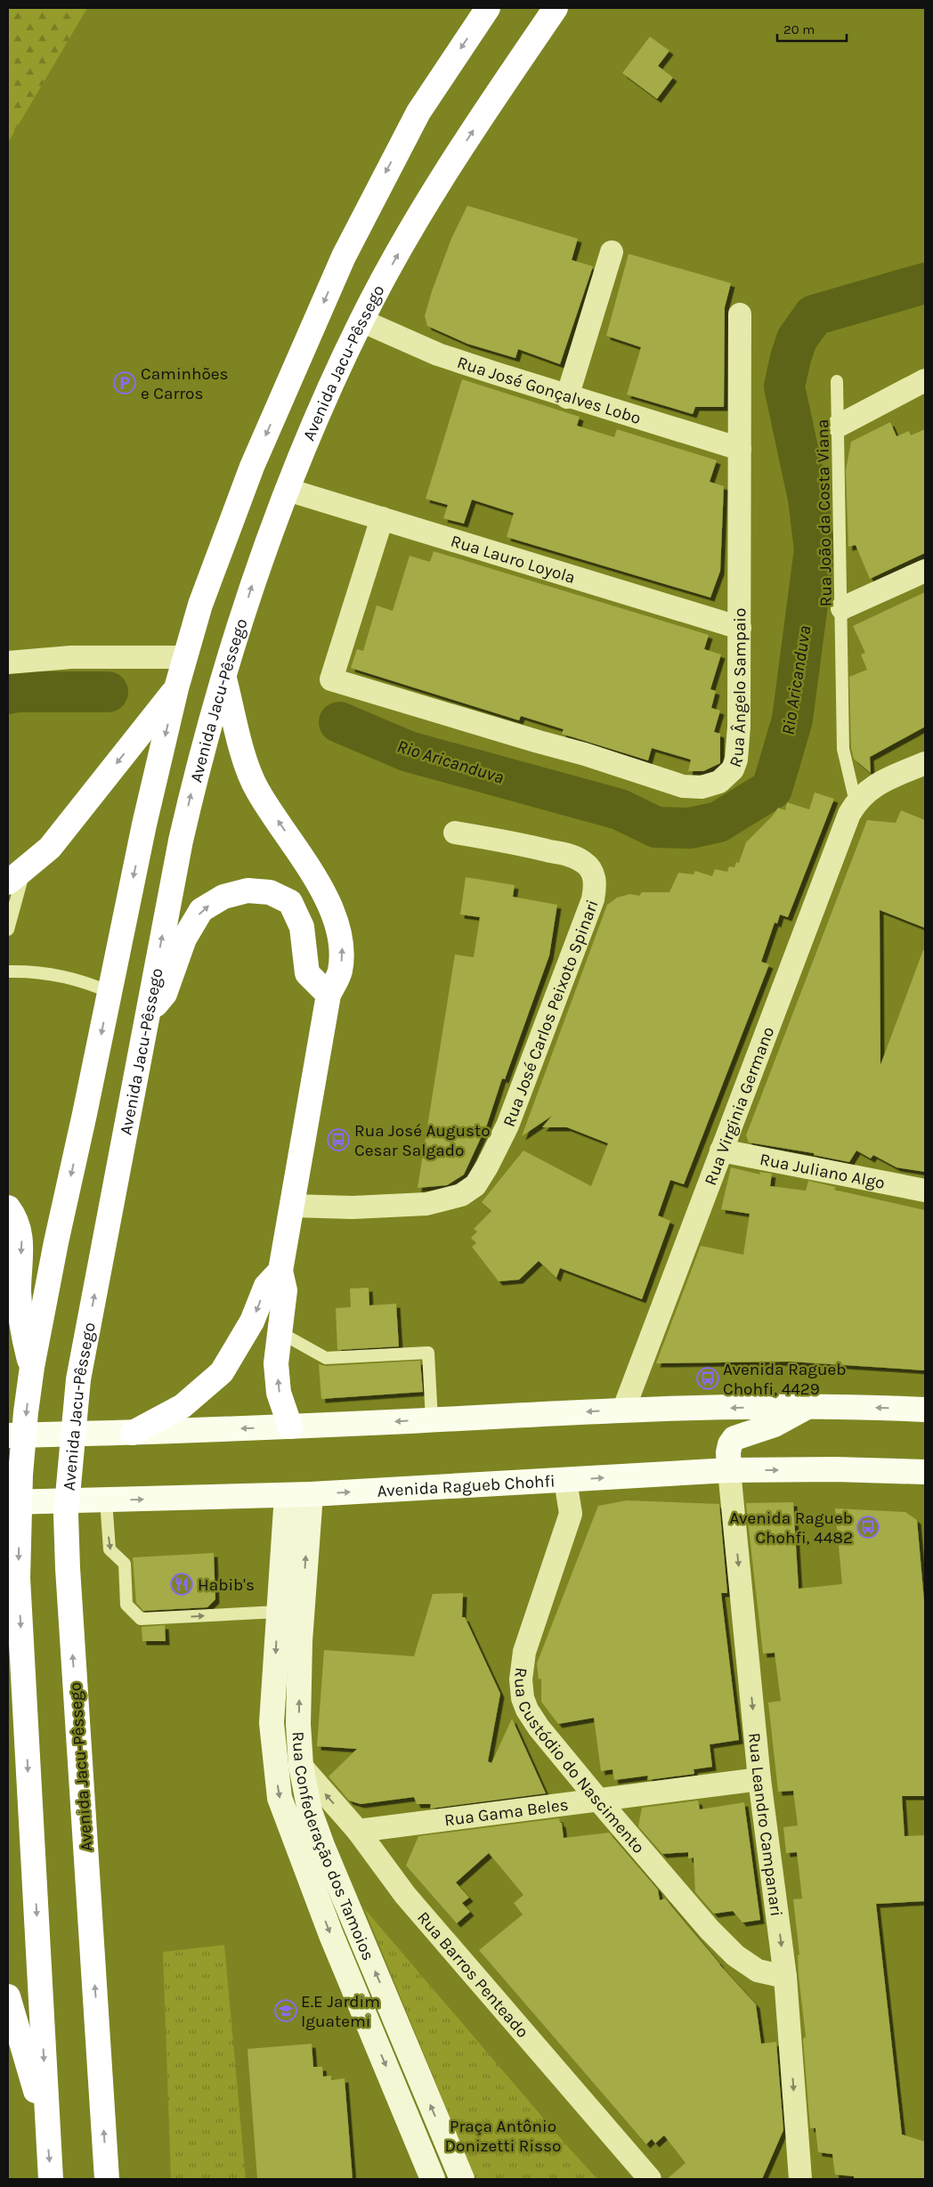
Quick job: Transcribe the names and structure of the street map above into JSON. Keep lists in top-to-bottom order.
{
  "streets": {
    "highway": ["Avenida Jacu-Pêssego"],
    "main road": ["Avenida Ragueb Chohfi", "Rua Confederação dos Tamoios"],
    "street": [
      "Rua José Gonçalves Lobo",
      "Rua Lauro Loyola",
      "Rua Ângelo Sampaio",
      "Rua José Carlos Peixoto Spinari",
      "Rua Virginia Germano",
      "Rua Juliano Algo",
      "Rua Custódio do Nascimento",
      "Rua Gama Beles",
      "Rua Leandro Campanari",
      "Rua Barros Penteado"
    ],
    "lane": ["Rua João da Costa Viana"]
  },
  "crossings": [
    ["Avenida Jacu-Pêssego", "Rua José Gonçalves Lobo"],
    ["Avenida Jacu-Pêssego", "Rua Lauro Loyola"],
    ["Rua José Gonçalves Lobo", "Rua Ângelo Sampaio"],
    ["Rua João da Costa Viana", "Rua Virginia Germano"],
    ["Rua Lauro Loyola", "Rua Ângelo Sampaio"],
    ["Rua Virginia Germano", "Rua Juliano Algo"],
    ["Avenida Ragueb Chohfi", "Rua Custódio do Nascimento"],
    ["Avenida Ragueb Chohfi", "Rua Leandro Campanari"],
    ["Avenida Ragueb Chohfi", "Rua Confederação dos Tamoios"],
    ["Rua Custódio do Nascimento", "Rua Gama Beles"],
    ["Rua Custódio do Nascimento", "Rua Leandro Campanari"],
    ["Rua Gama Beles", "Rua Leandro Campanari"],
    ["Rua Gama Beles", "Rua Barros Penteado"],
    ["Rua Confederação dos Tamoios", "Rua Barros Penteado"]
  ],
  "one_way": ["Rua Leandro Campanari"],
  "water": ["Rio Aricanduva"],
  "parks": ["Praça Antônio Donizetti Risso"],
  "places": {
    "parking": ["Caminhões e Carros"],
    "bus stop": ["Rua José Augusto Cesar Salgado", "Avenida Ragueb Chohfi, 4429", "Avenida Ragueb Chohfi, 4482"],
    "restaurant": ["Habib's"],
    "school or university": ["E.E Jardim Iguatemi"]
  },
  "scale_bar": "20 m"
}
